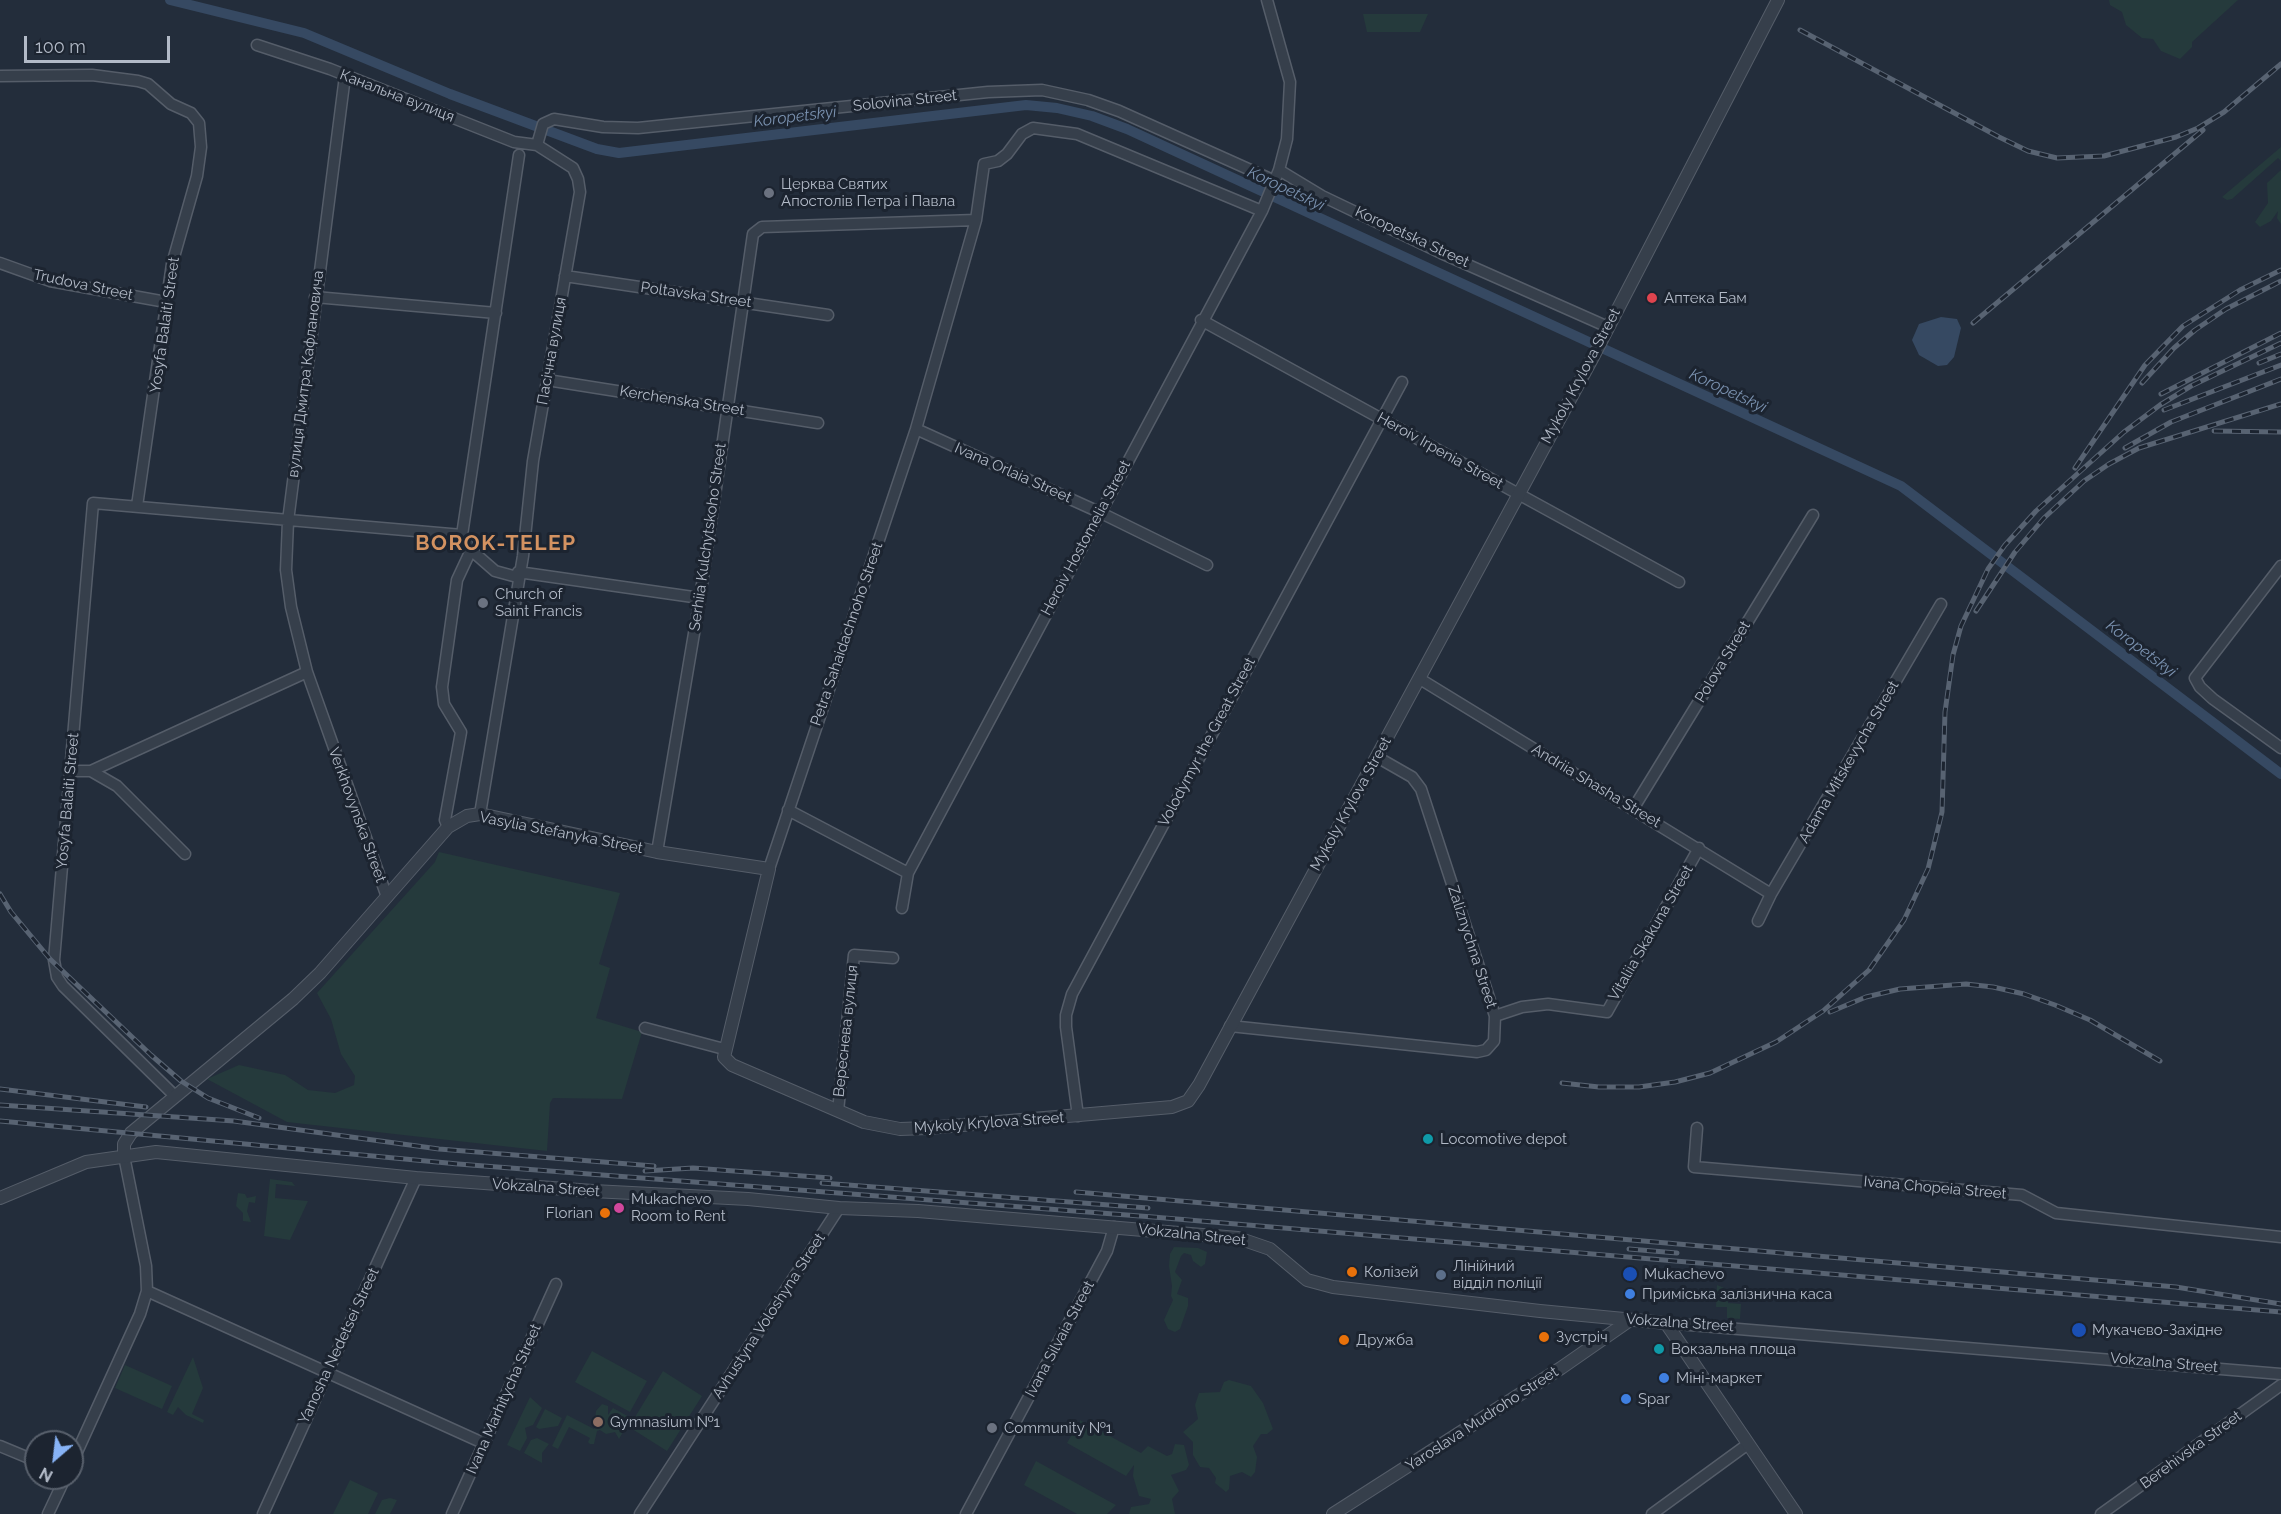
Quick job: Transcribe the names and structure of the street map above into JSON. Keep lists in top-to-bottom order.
{
  "streets": {
    "street": [
      "Канальна вулиця",
      "Solovina Street",
      "Koropetska Street",
      "Trudova Street",
      "Poltavska Street",
      "Yosyfa Balaiti Street",
      "Пасічна вулиця",
      "вулиця Дмитра Кафлановича",
      "Mykoly Krylova Street",
      "Kerchenska Street",
      "Heroiv Irpenia Street",
      "Ivana Orlaia Street",
      "Serhiia Kulchytskoho Street",
      "Heroiv Hostomelia Street",
      "Petra Sahaidachnoho Street",
      "Polova Street",
      "Volodymyr the Great Street",
      "Adama Mitskevycha Street",
      "Andriia Shasha Street",
      "Verkhovynska Street",
      "Vasylia Stefanyka Street",
      "Vitaliia Skakuna Street",
      "Zaliznychna Street",
      "Вереснева вулиця",
      "Vokzalna Street",
      "Ivana Chopeia Street",
      "Avhustyna Voloshyna Street",
      "Ivana Silvaia Street",
      "Yanosha Nedetsei Street",
      "Ivana Marhitycha Street",
      "Yaroslava Mudroho Street",
      "Berehivska Street"
    ]
  },
  "crossings": [
    ["Канальна вулиця", "Solovina Street"],
    ["Канальна вулиця", "Пасічна вулиця"],
    ["Канальна вулиця", "вулиця Дмитра Кафлановича"],
    ["Solovina Street", "Koropetska Street"],
    ["Solovina Street", "Пасічна вулиця"],
    ["Solovina Street", "Heroiv Hostomelia Street"],
    ["Koropetska Street", "Mykoly Krylova Street"],
    ["Koropetska Street", "Heroiv Hostomelia Street"],
    ["Trudova Street", "Yosyfa Balaiti Street"],
    ["Poltavska Street", "Пасічна вулиця"],
    ["Poltavska Street", "Serhiia Kulchytskoho Street"],
    ["Yosyfa Balaiti Street", "вулиця Дмитра Кафлановича"],
    ["Yosyfa Balaiti Street", "Verkhovynska Street"],
    ["Пасічна вулиця", "Kerchenska Street"],
    ["Пасічна вулиця", "Vasylia Stefanyka Street"],
    ["вулиця Дмитра Кафлановича", "Verkhovynska Street"],
    ["Mykoly Krylova Street", "Heroiv Irpenia Street"],
    ["Mykoly Krylova Street", "Petra Sahaidachnoho Street"],
    ["Mykoly Krylova Street", "Volodymyr the Great Street"],
    ["Mykoly Krylova Street", "Andriia Shasha Street"],
    ["Mykoly Krylova Street", "Zaliznychna Street"],
    ["Mykoly Krylova Street", "Вереснева вулиця"],
    ["Kerchenska Street", "Serhiia Kulchytskoho Street"],
    ["Heroiv Irpenia Street", "Heroiv Hostomelia Street"],
    ["Heroiv Irpenia Street", "Volodymyr the Great Street"],
    ["Ivana Orlaia Street", "Heroiv Hostomelia Street"],
    ["Ivana Orlaia Street", "Petra Sahaidachnoho Street"],
    ["Serhiia Kulchytskoho Street", "Petra Sahaidachnoho Street"],
    ["Serhiia Kulchytskoho Street", "Vasylia Stefanyka Street"],
    ["Heroiv Hostomelia Street", "Petra Sahaidachnoho Street"],
    ["Petra Sahaidachnoho Street", "Vasylia Stefanyka Street"],
    ["Polova Street", "Andriia Shasha Street"],
    ["Adama Mitskevycha Street", "Andriia Shasha Street"],
    ["Andriia Shasha Street", "Vitaliia Skakuna Street"],
    ["Verkhovynska Street", "Vasylia Stefanyka Street"],
    ["Verkhovynska Street", "Vokzalna Street"],
    ["Vitaliia Skakuna Street", "Zaliznychna Street"],
    ["Vokzalna Street", "Avhustyna Voloshyna Street"],
    ["Vokzalna Street", "Ivana Silvaia Street"],
    ["Vokzalna Street", "Yanosha Nedetsei Street"],
    ["Vokzalna Street", "Yaroslava Mudroho Street"]
  ],
  "districts": ["BOROK-TELEP"],
  "water": ["Koropetskyi"],
  "places": [
    "Церква Святих Апостолів Петра і Павла",
    "Аптека Бам",
    "Church of Saint Francis",
    "Locomotive depot",
    "Mukachevo Room to Rent",
    "Florian",
    "Колізей",
    "Mukachevo",
    "Лінійний відділ поліції",
    "Приміська залізнична каса",
    "Мукачево-Західне",
    "Зустріч",
    "Дружба",
    "Вокзальна площа",
    "Міні-маркет",
    "Spar",
    "Gymnasium №1",
    "Community №1"
  ],
  "scale_bar": "100 m",
  "north": "bottom left"
}
